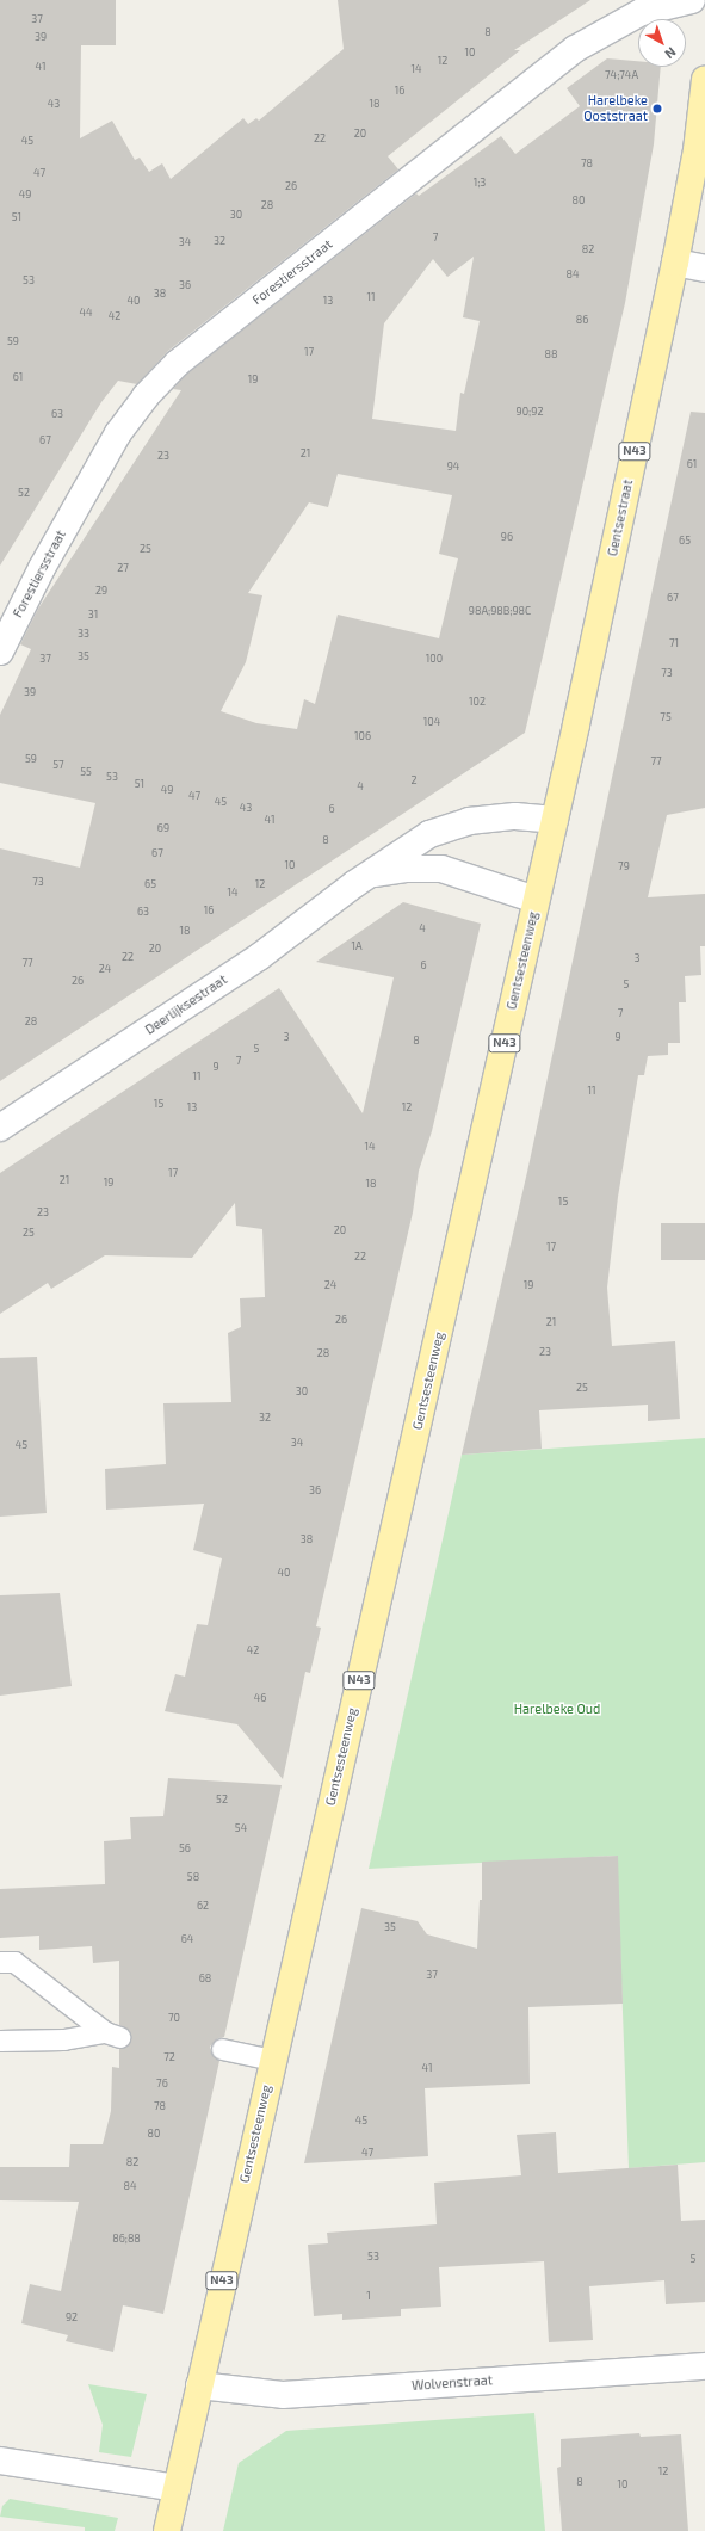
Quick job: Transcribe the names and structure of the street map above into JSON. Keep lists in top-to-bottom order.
{
  "streets": {
    "main road": ["N43", "Gentsestraat", "Gentsesteenweg"],
    "street": ["Forestiersstraat", "Deerlijksestraat", "Wolvenstraat"]
  },
  "crossings": [
    ["Gentsestraat", "Gentsesteenweg"],
    ["Gentsestraat", "Deerlijksestraat"],
    ["Gentsesteenweg", "Deerlijksestraat"],
    ["Gentsesteenweg", "Wolvenstraat"]
  ],
  "parks": ["Harelbeke Oud"],
  "places": ["Harelbeke Ooststraat"],
  "house_numbers": [
    "37",
    "8",
    "39",
    "10",
    "12",
    "41",
    "14",
    "74;74A",
    "16",
    "43",
    "18",
    "20",
    "22",
    "45",
    "78",
    "47",
    "1;3",
    "26",
    "49",
    "80",
    "28",
    "30",
    "51",
    "7",
    "32",
    "34",
    "82",
    "84",
    "53",
    "36",
    "38",
    "11",
    "40",
    "13",
    "44",
    "42",
    "86",
    "59",
    "17",
    "88",
    "61",
    "19",
    "90;92",
    "63",
    "67",
    "21",
    "23",
    "61",
    "94",
    "52",
    "96",
    "65",
    "25",
    "27",
    "29",
    "67",
    "98A;98B;98C",
    "31",
    "33",
    "71",
    "35",
    "37",
    "100",
    "73",
    "39",
    "102",
    "75",
    "104",
    "106",
    "59",
    "77",
    "57",
    "55",
    "53",
    "2",
    "51",
    "4",
    "49",
    "47",
    "45",
    "43",
    "6",
    "41",
    "69",
    "8",
    "67",
    "10",
    "79",
    "73",
    "65",
    "12",
    "14",
    "16",
    "63",
    "4",
    "18",
    "1A",
    "20",
    "22",
    "3",
    "77",
    "6",
    "24",
    "26",
    "5",
    "7",
    "28",
    "3",
    "9",
    "8",
    "5",
    "7",
    "9",
    "11",
    "11",
    "15",
    "13",
    "12",
    "14",
    "17",
    "21",
    "19",
    "18",
    "15",
    "23",
    "20",
    "25",
    "17",
    "22",
    "24",
    "19",
    "26",
    "21",
    "23",
    "28",
    "25",
    "30",
    "32",
    "34",
    "45",
    "36",
    "38",
    "40",
    "42",
    "46",
    "52",
    "54",
    "56",
    "58",
    "62",
    "35",
    "64",
    "37",
    "68",
    "70",
    "72",
    "41",
    "76",
    "78",
    "45",
    "80",
    "47",
    "82",
    "84",
    "86;88",
    "53",
    "5",
    "1",
    "92",
    "12",
    "8",
    "10"
  ],
  "north": "bottom right"
}
